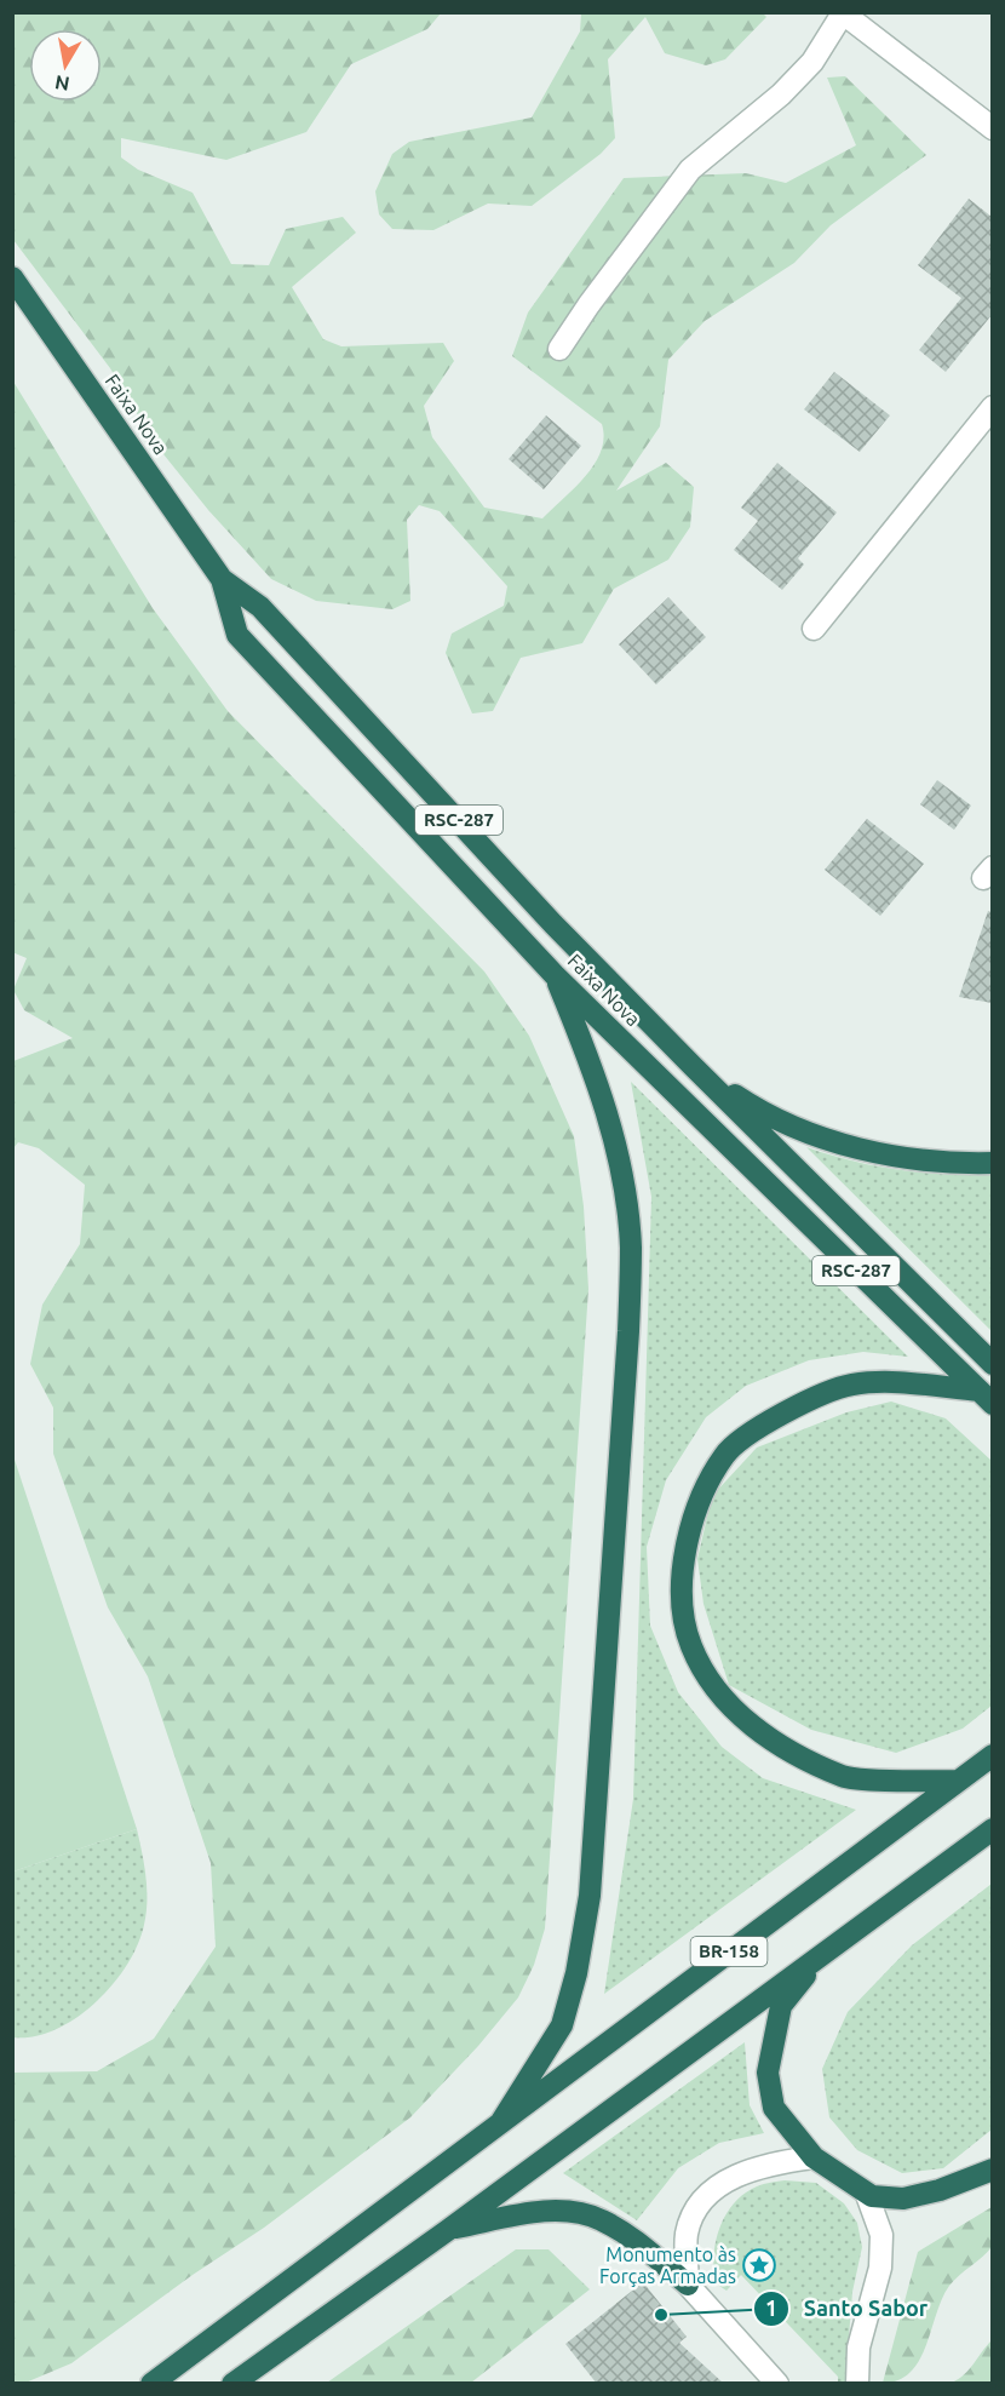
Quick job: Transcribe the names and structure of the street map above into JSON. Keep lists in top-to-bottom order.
{
  "streets": {
    "highway": ["Faixa Nova", "RSC-287", "BR-158"]
  },
  "places": {
    "place": ["Monumento às Forças Armadas"],
    "other": ["Santo Sabor"]
  },
  "north": "bottom"
}
